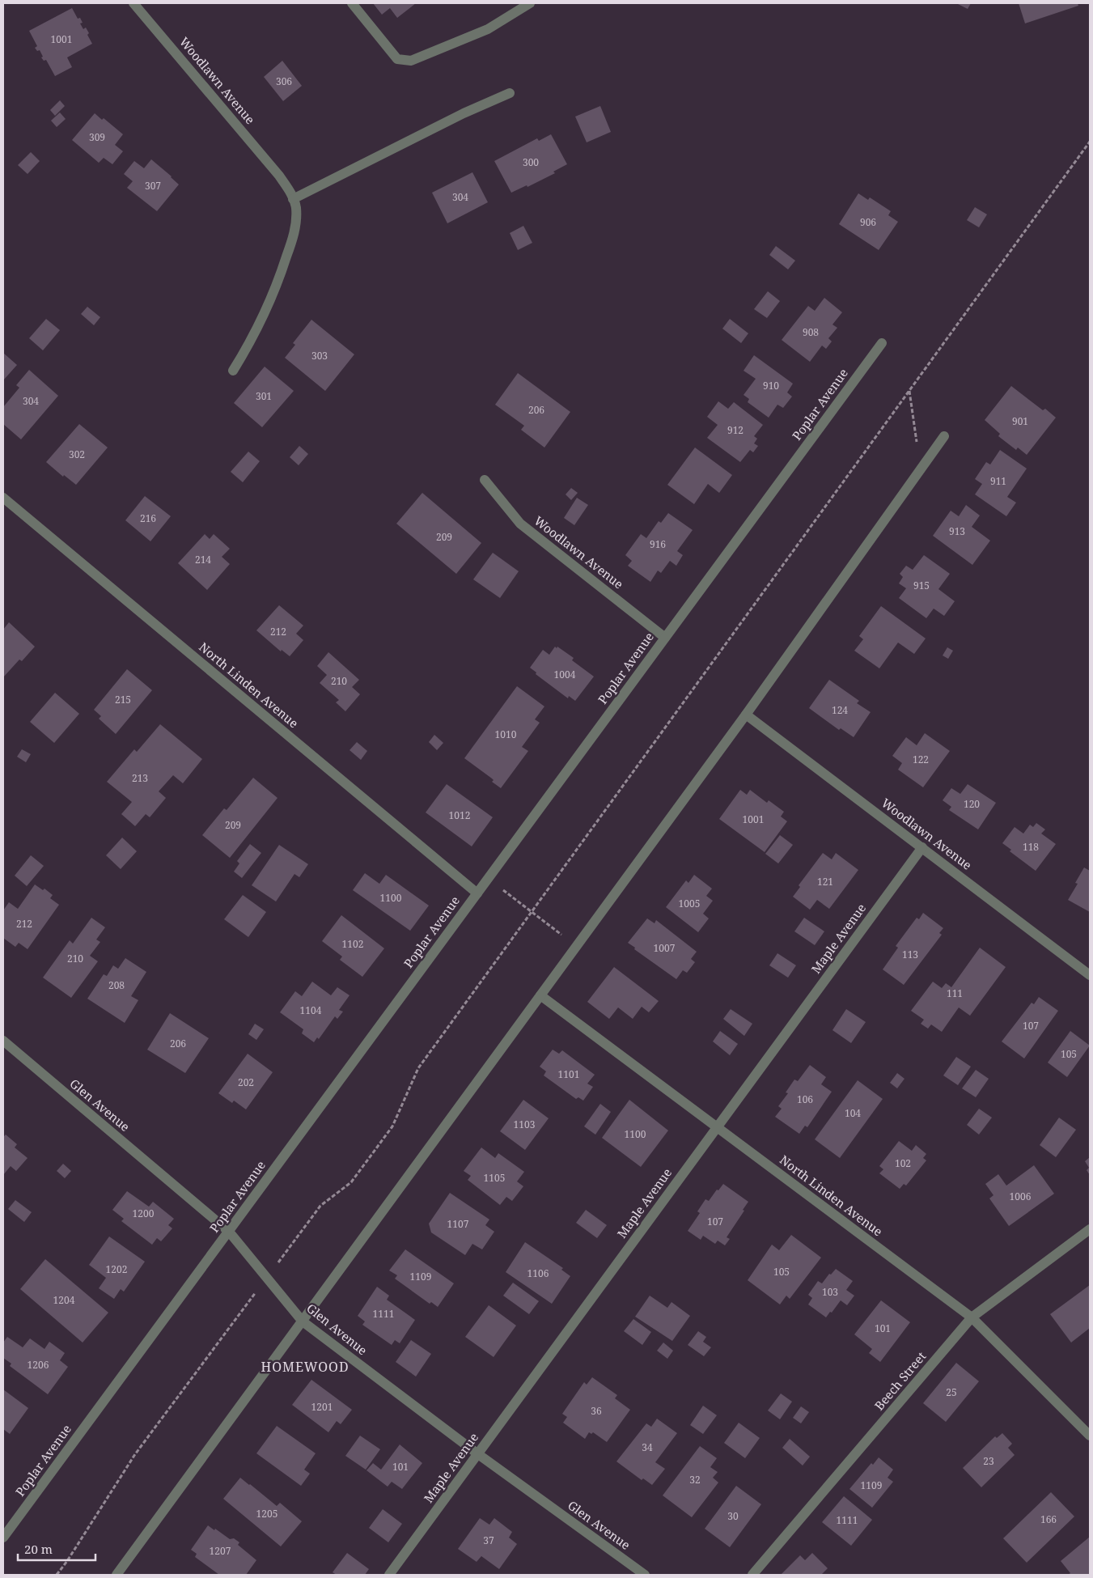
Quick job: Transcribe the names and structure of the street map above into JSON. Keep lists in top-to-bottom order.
{
  "streets": {
    "street": [
      "Woodlawn Avenue",
      "Poplar Avenue",
      "North Linden Avenue",
      "Maple Avenue",
      "Glen Avenue",
      "Beech Street"
    ]
  },
  "crossings": [
    ["Woodlawn Avenue", "Poplar Avenue"],
    ["Woodlawn Avenue", "Maple Avenue"],
    ["Poplar Avenue", "North Linden Avenue"],
    ["Poplar Avenue", "Glen Avenue"],
    ["North Linden Avenue", "Maple Avenue"],
    ["North Linden Avenue", "Beech Street"],
    ["Maple Avenue", "Glen Avenue"]
  ],
  "districts": ["HOMEWOOD"],
  "house_numbers": [
    "1001",
    "306",
    "309",
    "300",
    "307",
    "304",
    "906",
    "908",
    "303",
    "910",
    "301",
    "304",
    "206",
    "901",
    "912",
    "302",
    "911",
    "216",
    "913",
    "209",
    "916",
    "214",
    "915",
    "212",
    "1004",
    "210",
    "215",
    "124",
    "1010",
    "122",
    "213",
    "120",
    "1012",
    "1001",
    "209",
    "118",
    "121",
    "1100",
    "1005",
    "212",
    "1102",
    "1007",
    "113",
    "210",
    "208",
    "111",
    "1104",
    "107",
    "206",
    "105",
    "1101",
    "202",
    "106",
    "104",
    "1103",
    "1100",
    "102",
    "1105",
    "1006",
    "1200",
    "107",
    "1107",
    "1202",
    "105",
    "1106",
    "1109",
    "103",
    "1204",
    "1111",
    "101",
    "1206",
    "25",
    "1201",
    "36",
    "34",
    "23",
    "101",
    "32",
    "1109",
    "1205",
    "30",
    "166",
    "1111",
    "37",
    "1207"
  ],
  "scale_bar": "20 m"
}
